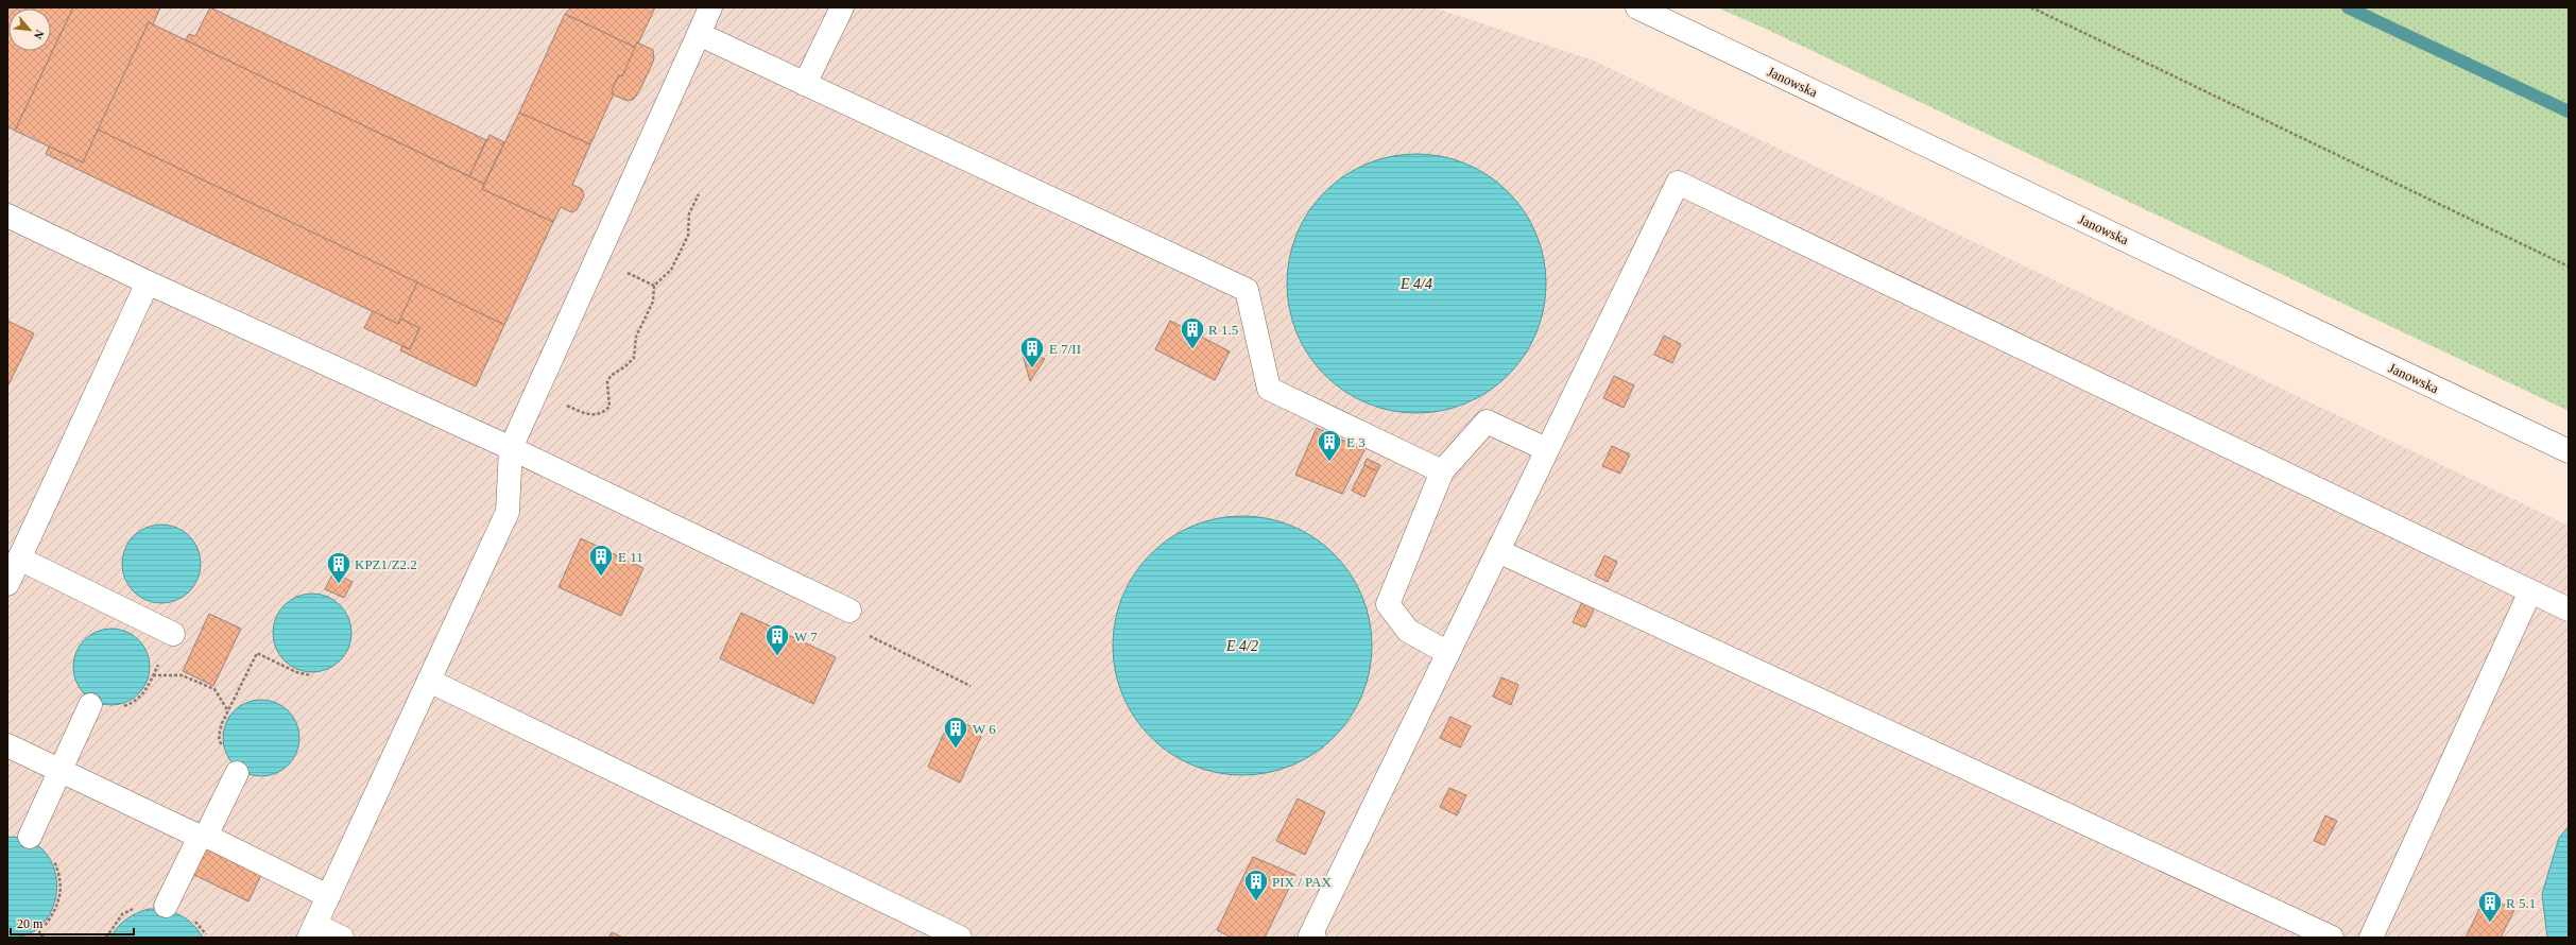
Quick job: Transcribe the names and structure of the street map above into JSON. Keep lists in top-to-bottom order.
{
  "streets": {
    "street": ["Janowska"]
  },
  "water": ["E 4/4", "E 4/2"],
  "places": {
    "building": [
      "R 1.5",
      "E 7/II",
      "E 3",
      "E 11",
      "KPZ1/Z2.2",
      "W 7",
      "W 6",
      "PIX / PAX",
      "R 5.1"
    ]
  },
  "scale_bar": "20 m",
  "north": "bottom right"
}
